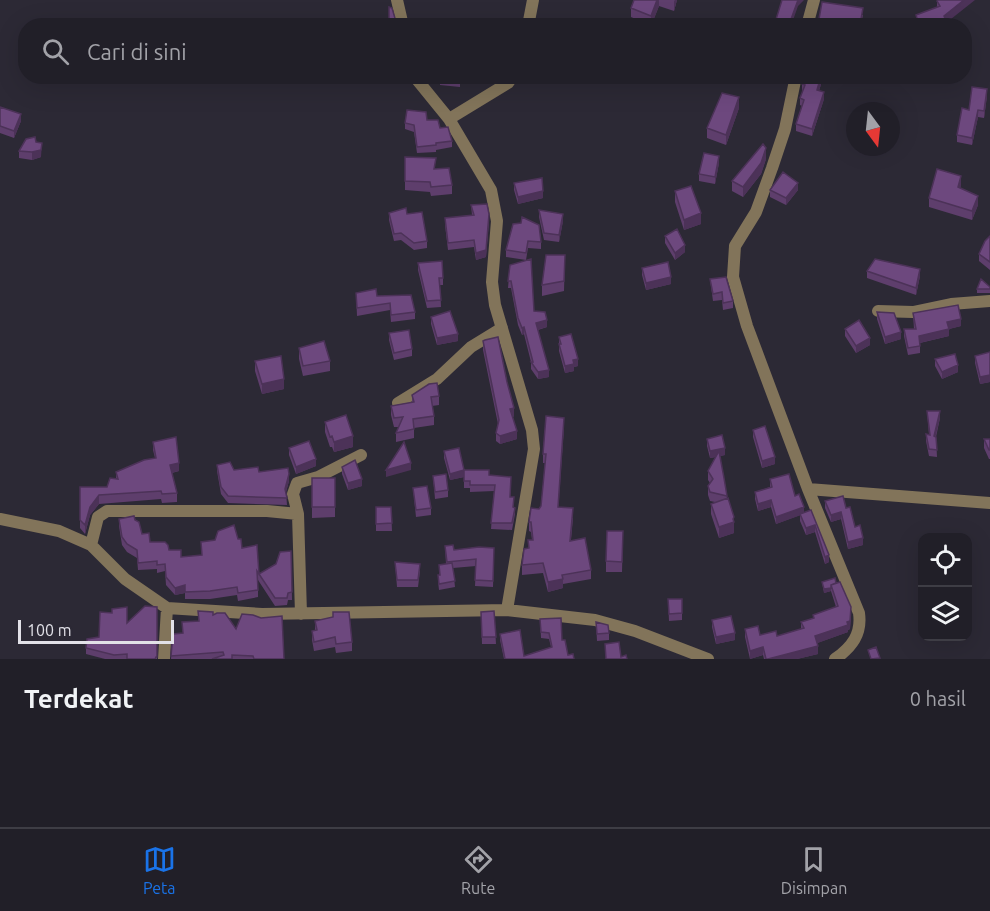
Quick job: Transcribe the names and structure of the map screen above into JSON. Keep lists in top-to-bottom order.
{
  "scale_bar": "100 m",
  "north": "bottom",
  "page": {
    "search": "Cari di sini",
    "scale": "100 m",
    "heading": ["Terdekat", "0 hasil"],
    "nav": ["Peta", "Rute", "Disimpan"]
  }
}
